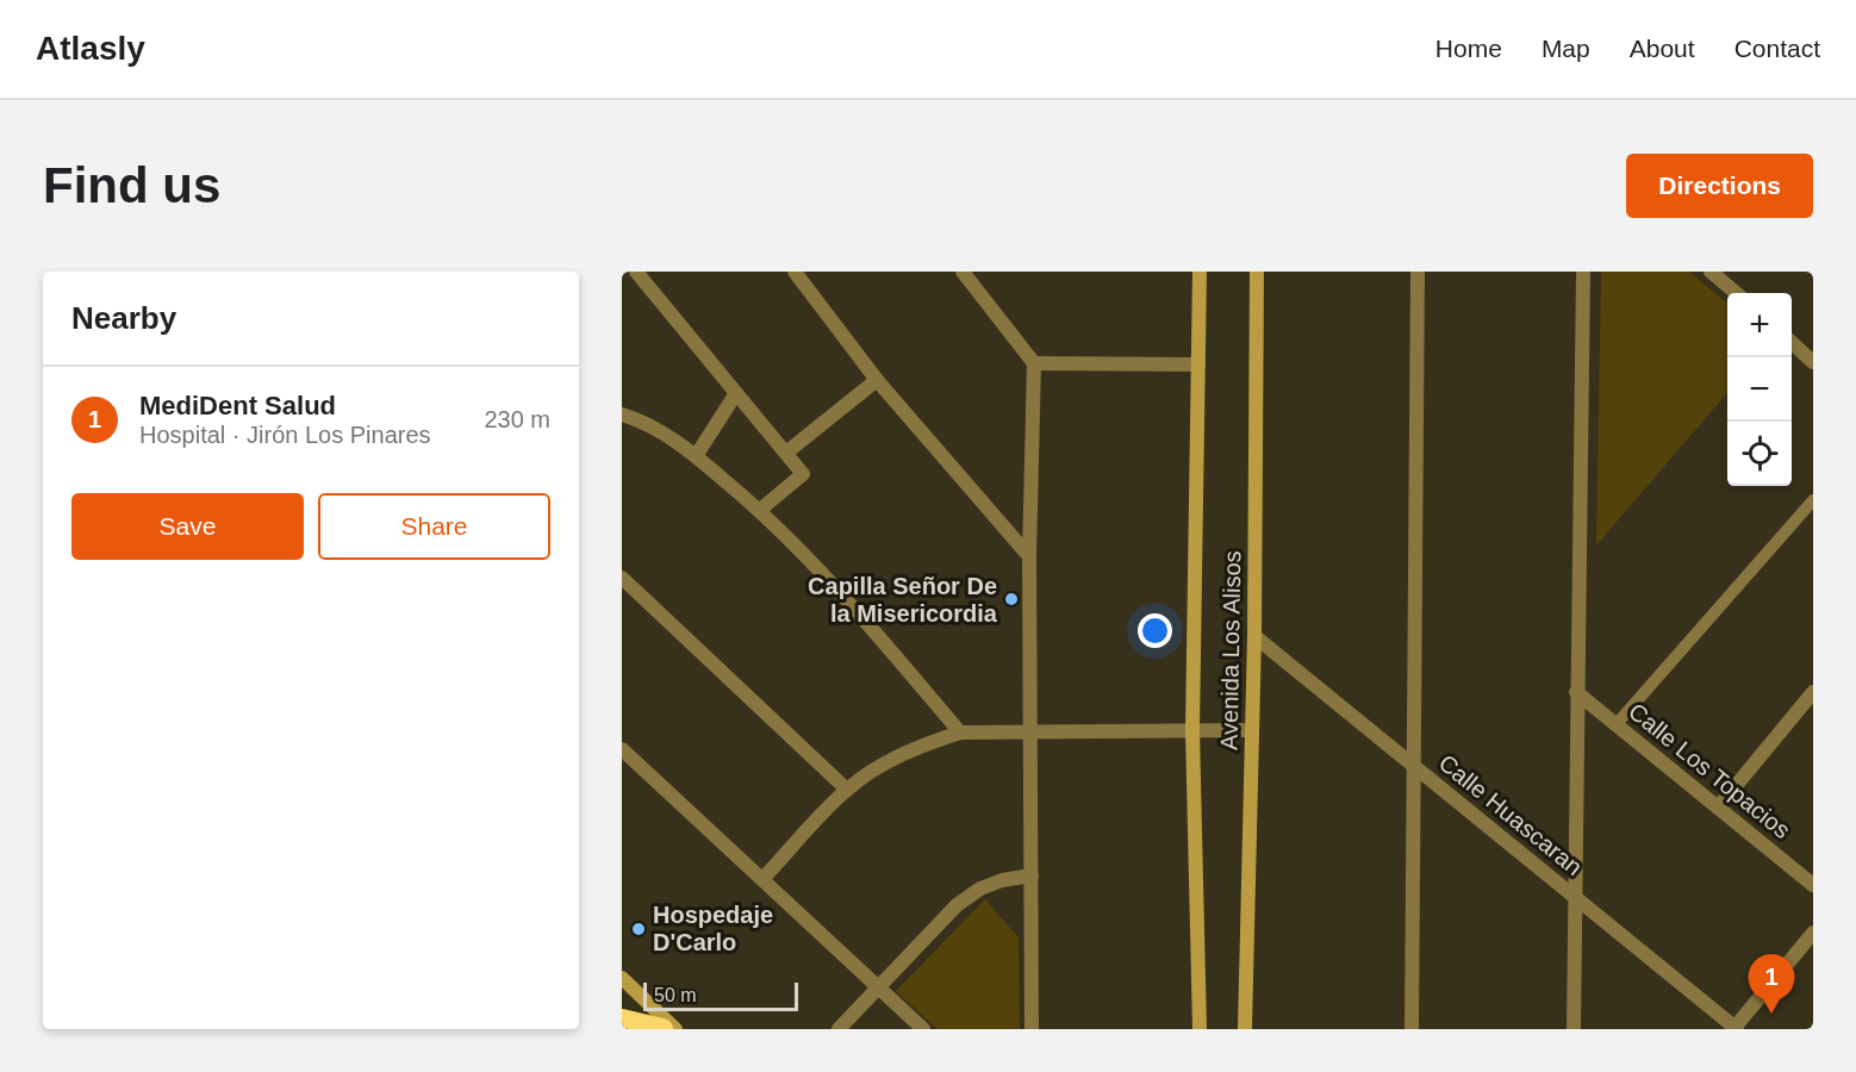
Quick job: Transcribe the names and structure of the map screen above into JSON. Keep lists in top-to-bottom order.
{
  "streets": {
    "street": ["Avenida Los Alisos", "Calle Los Topacios", "Calle Huascaran"]
  },
  "crossings": [
    ["Avenida Los Alisos", "Calle Huascaran"]
  ],
  "places": ["Capilla Señor De la Misericordia", "Hospedaje D'Carlo"],
  "scale_bar": "50 m",
  "page": {
    "header": "Atlasly",
    "nav": [
      "Home",
      "Map",
      "About",
      "Contact"
    ],
    "buttons": [
      "Directions",
      ["Save", "Share"]
    ],
    "title": "Find us",
    "heading": "Nearby",
    "map_buttons": ["+", "−"],
    "list": [
      {
        "mark": "1",
        "name": "MediDent Salud",
        "note": "Hospital · Jirón Los Pinares",
        "value": "230 m"
      }
    ],
    "pins": "1",
    "scale": "50 m"
  }
}
